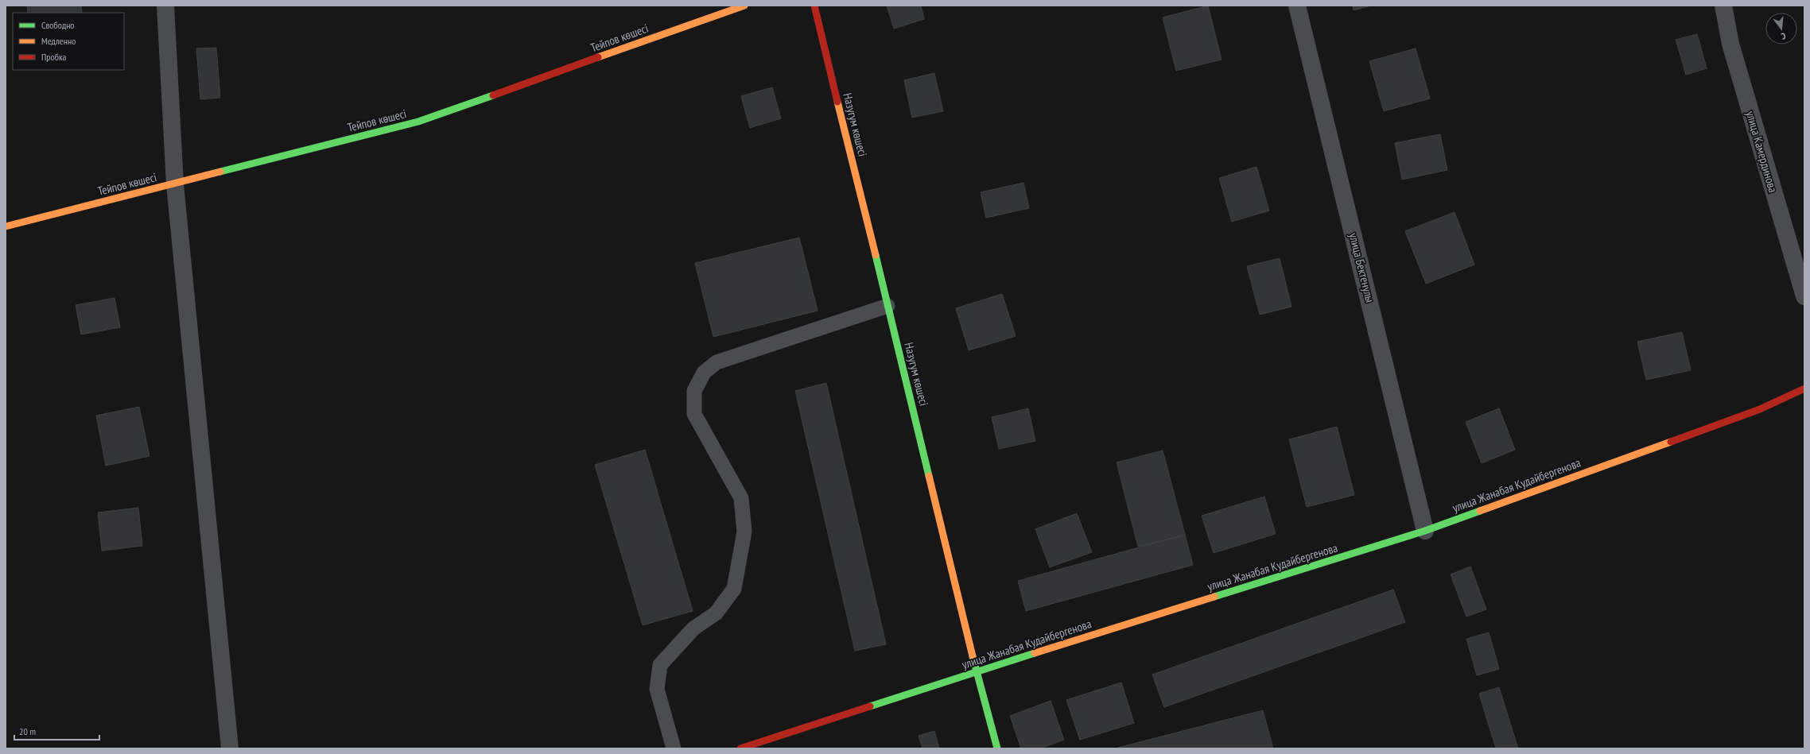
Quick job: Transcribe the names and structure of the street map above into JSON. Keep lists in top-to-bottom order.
{
  "streets": {
    "street": [
      "Тейпов көшесі",
      "Назугум көшесі",
      "улица Камердинова",
      "улица Бектенулы",
      "улица Жанабая Кудайбергенова"
    ]
  },
  "crossings": [
    ["Назугум көшесі", "улица Жанабая Кудайбергенова"],
    ["улица Бектенулы", "улица Жанабая Кудайбергенова"]
  ],
  "legend": ["Свободно", "Медленно", "Пробка"],
  "scale_bar": "20 m",
  "north": "bottom"
}
